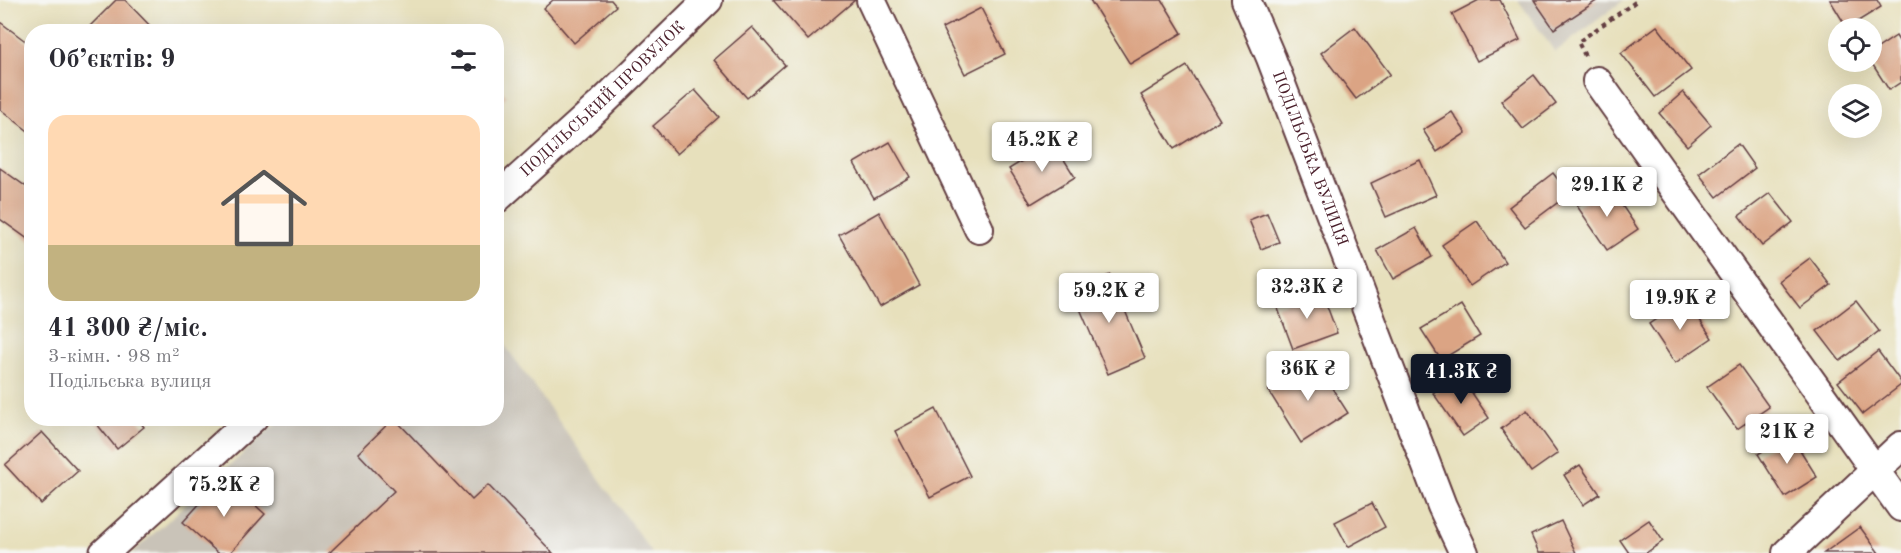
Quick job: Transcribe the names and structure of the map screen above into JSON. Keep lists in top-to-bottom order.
{
  "streets": {
    "street": ["ПОДІЛЬСЬКИЙ ПРОВУЛОК", "ПОДІЛЬСЬКА ВУЛИЦЯ"]
  },
  "page": {
    "heading": "Об’єктів: 9",
    "list": [
      {
        "name": "41 300 ₴/міс.",
        "note": "3-кімн. · 98 m² · Подільська вулиця"
      }
    ],
    "price": [
      "45.2K ₴",
      "29.1K ₴",
      "32.3K ₴",
      "59.2K ₴",
      "19.9K ₴",
      "36K ₴",
      "41.3K ₴",
      "21K ₴",
      "75.2K ₴"
    ]
  }
}
